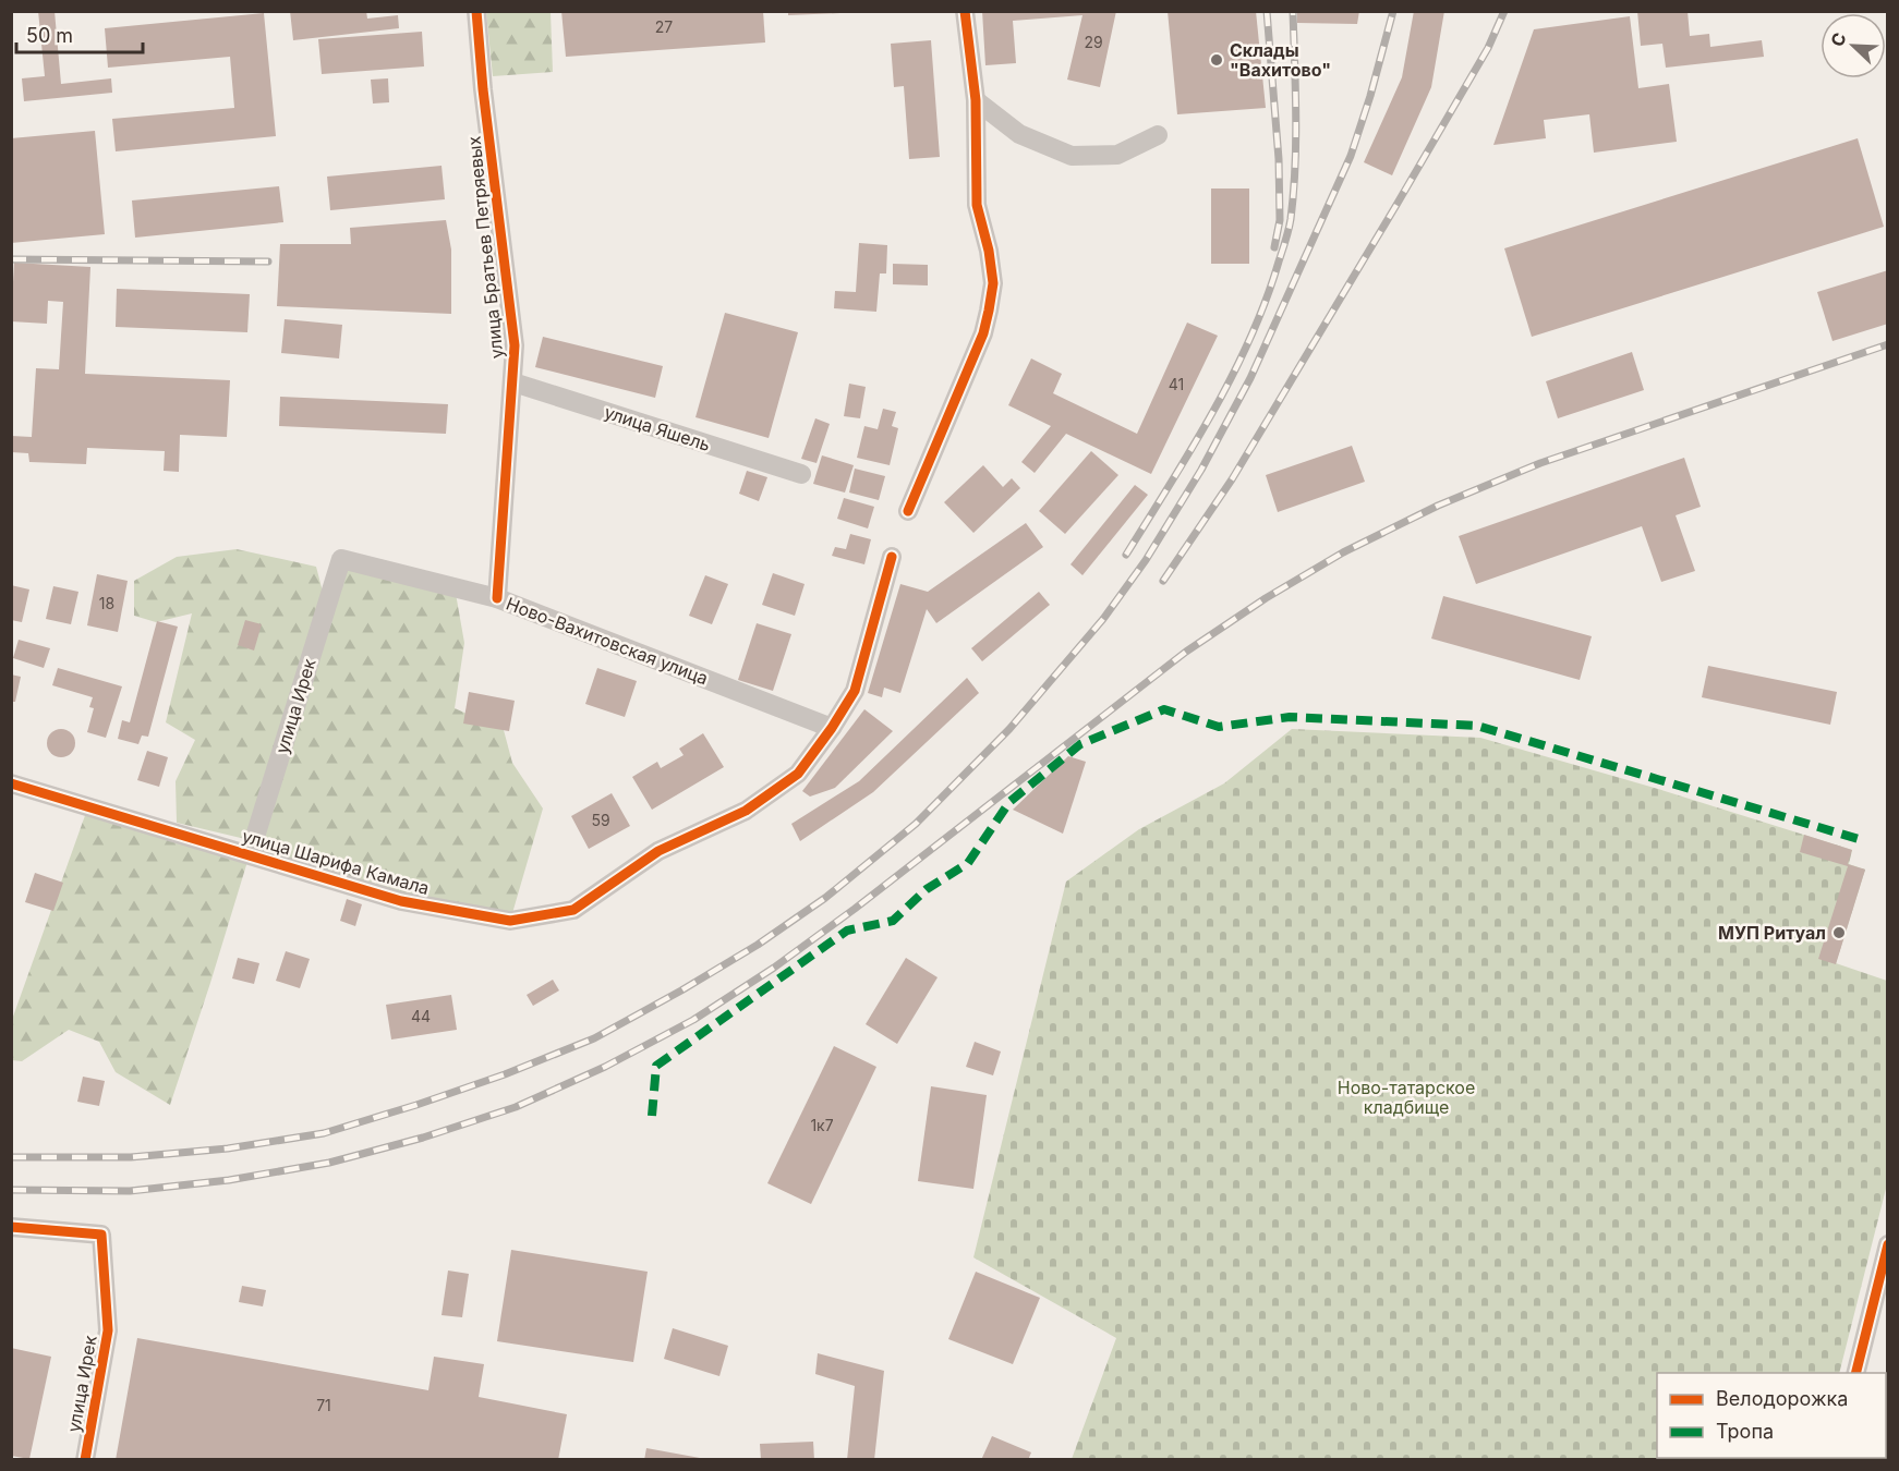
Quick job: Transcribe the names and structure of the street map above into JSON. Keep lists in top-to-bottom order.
{
  "streets": {
    "street": [
      "улица Братьев Петряевых",
      "улица Яшель",
      "Ново-Вахитовская улица",
      "улица Ирек",
      "улица Шарифа Камала"
    ]
  },
  "crossings": [
    ["улица Братьев Петряевых", "улица Яшель"],
    ["улица Братьев Петряевых", "Ново-Вахитовская улица"],
    ["Ново-Вахитовская улица", "улица Ирек"],
    ["Ново-Вахитовская улица", "улица Шарифа Камала"],
    ["улица Ирек", "улица Шарифа Камала"]
  ],
  "parks": ["Ново-татарское кладбище"],
  "places": ["Склады \"Вахитово\"", "МУП Ритуал"],
  "house_numbers": [
    "27",
    "29",
    "41",
    "18",
    "59",
    "44",
    "1к7",
    "71"
  ],
  "legend": ["Велодорожка", "Тропа"],
  "scale_bar": "50 m",
  "north": "top left"
}
